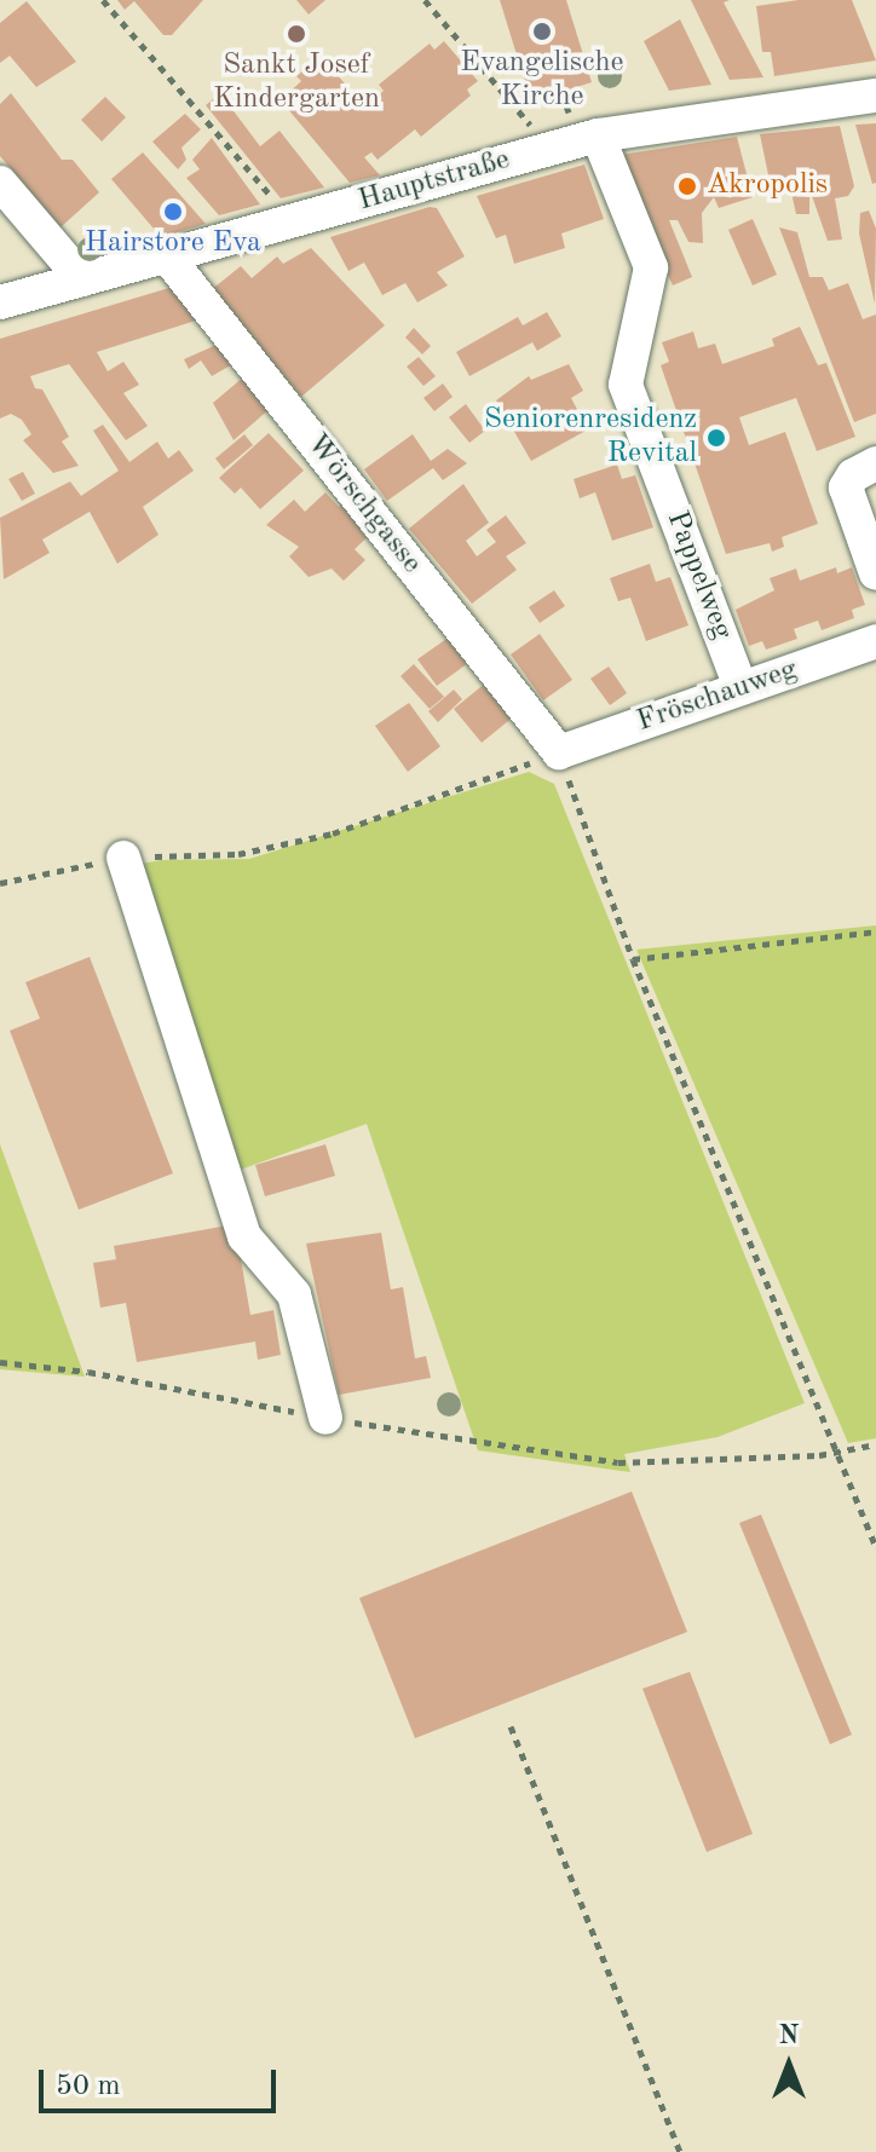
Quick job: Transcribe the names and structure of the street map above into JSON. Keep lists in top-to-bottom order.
{
  "streets": {
    "street": [
      "Hauptstraße",
      "Wörschgasse",
      "Pappelweg",
      "Fröschauweg"
    ]
  },
  "crossings": [
    ["Hauptstraße", "Wörschgasse"],
    ["Hauptstraße", "Pappelweg"],
    ["Wörschgasse", "Fröschauweg"],
    ["Pappelweg", "Fröschauweg"]
  ],
  "places": [
    "Evangelische Kirche",
    "Sankt Josef Kindergarten",
    "Akropolis",
    "Hairstore Eva",
    "Seniorenresidenz Revital"
  ],
  "scale_bar": "50 m",
  "north": "top"
}
